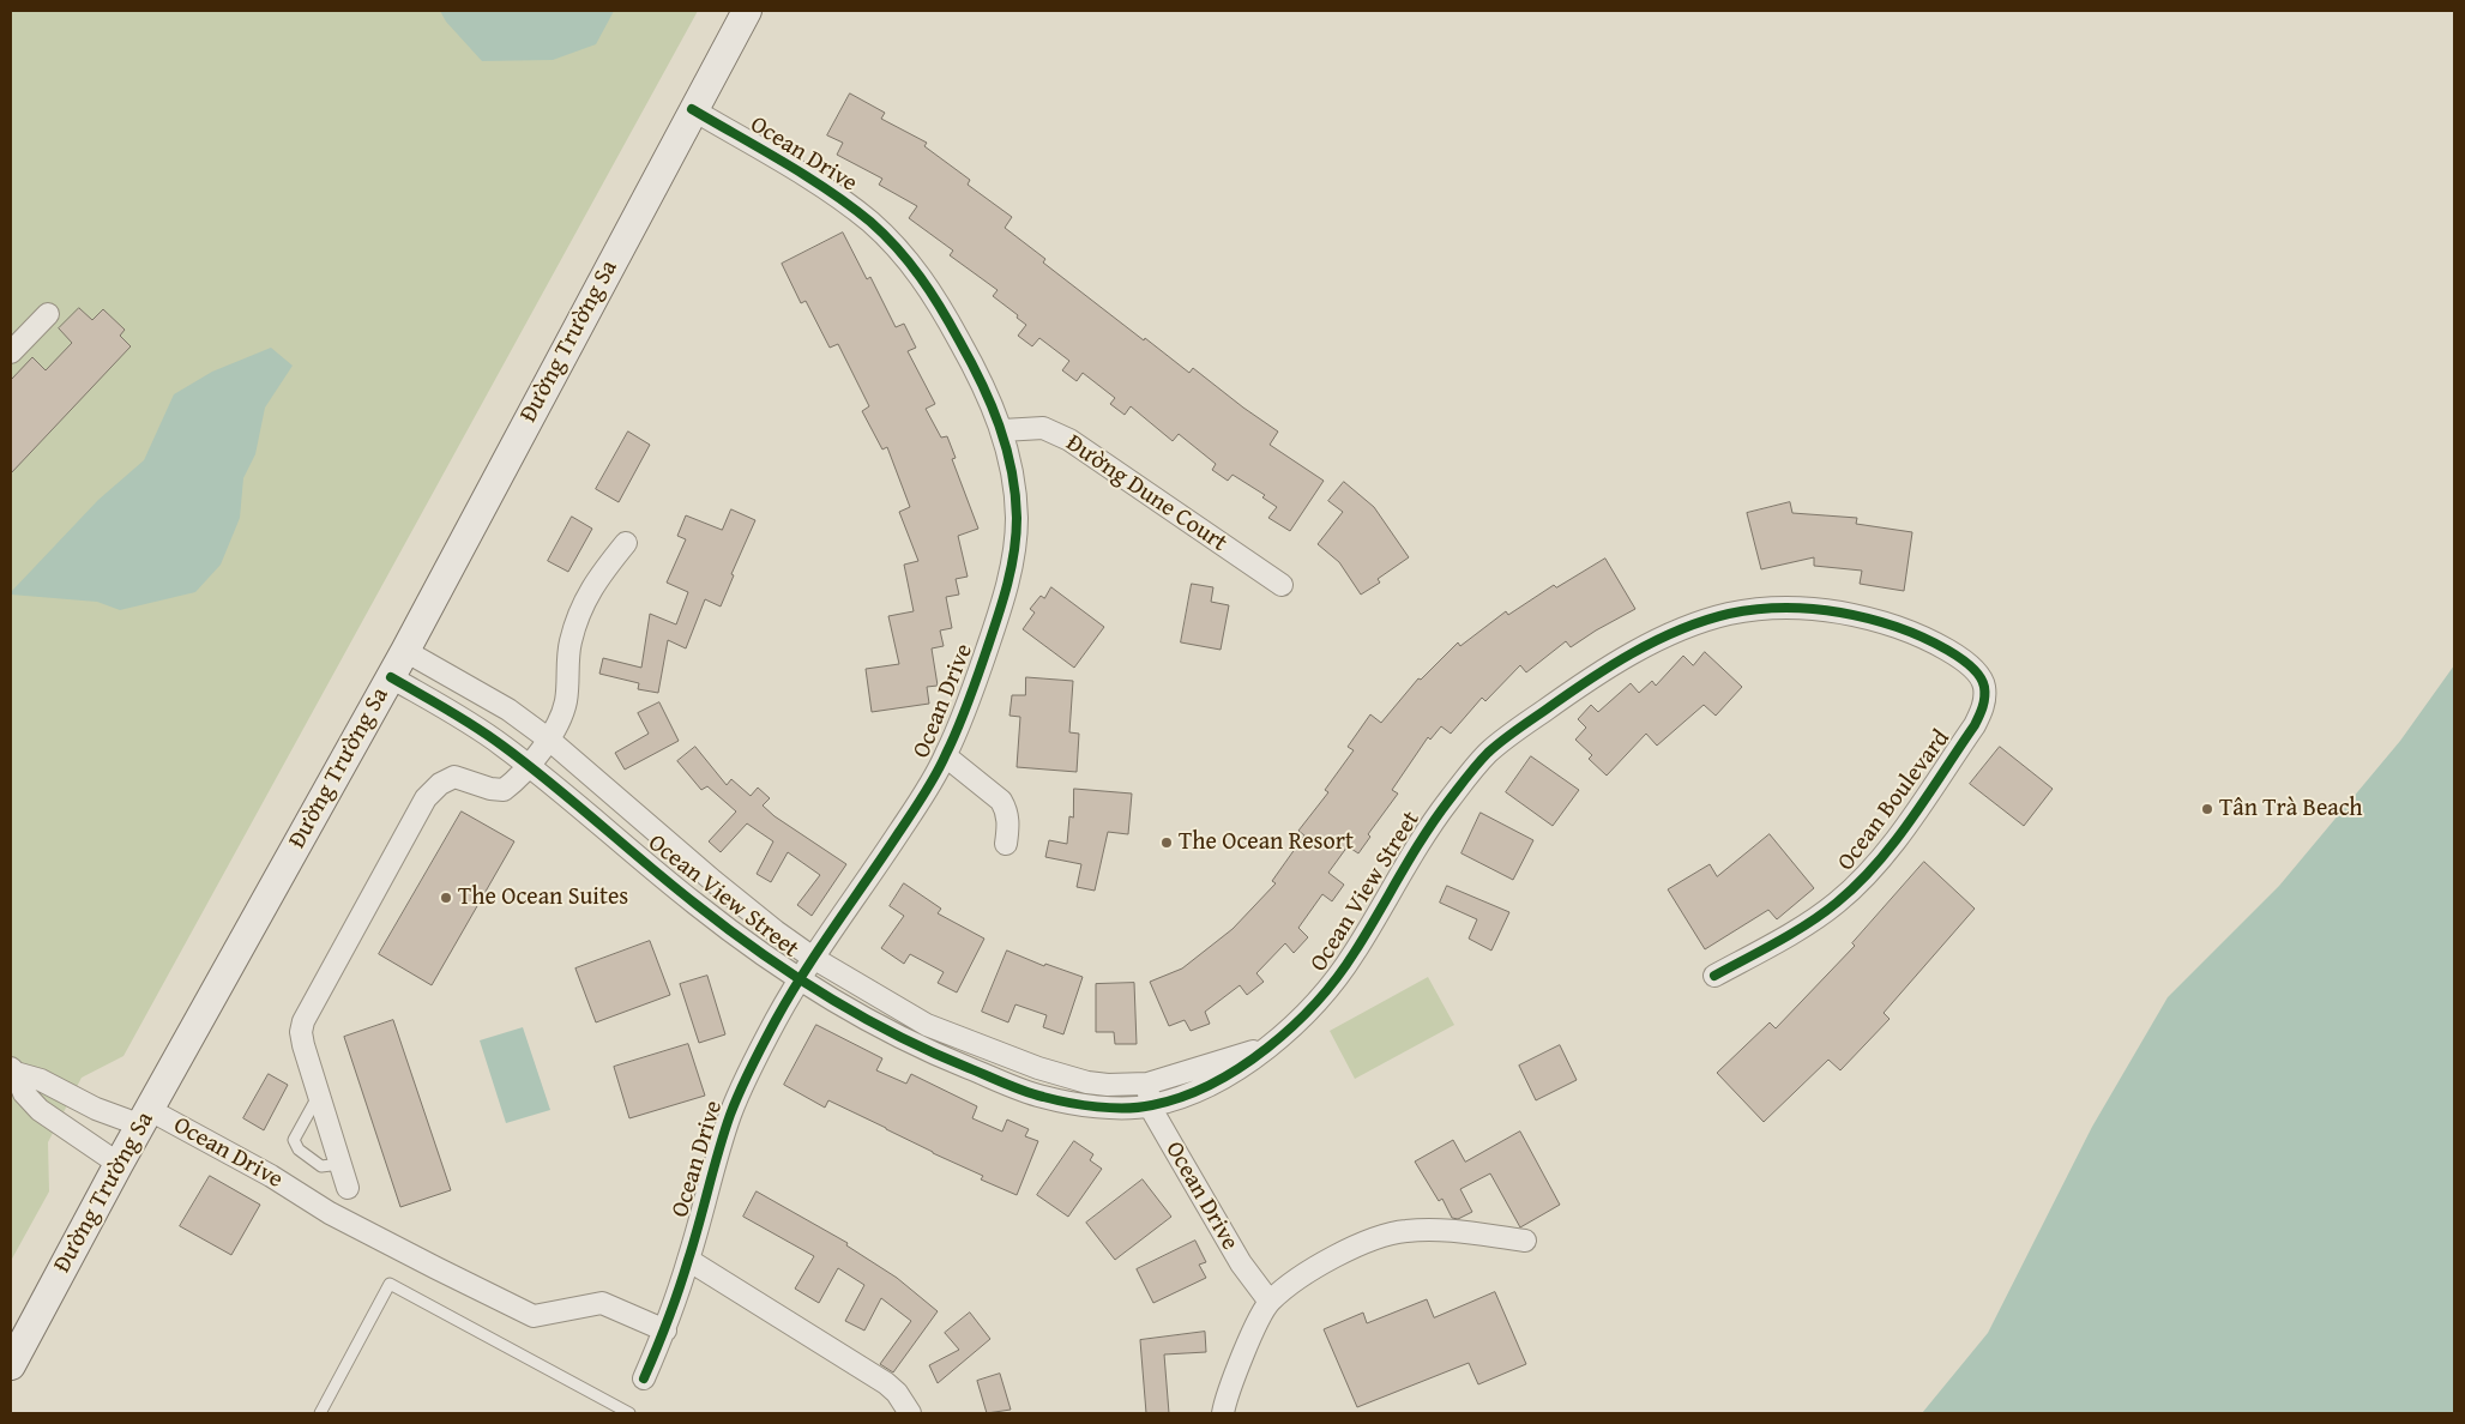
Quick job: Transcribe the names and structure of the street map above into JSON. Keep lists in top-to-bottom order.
{
  "streets": {
    "main road": ["Đường Trường Sa"],
    "street": [
      "Ocean Drive",
      "Đường Dune Court",
      "Ocean Boulevard",
      "Ocean View Street"
    ]
  },
  "crossings": [
    ["Ocean Drive", "Đường Trường Sa"],
    ["Ocean Drive", "Đường Dune Court"],
    ["Ocean Drive", "Ocean View Street"],
    ["Đường Trường Sa", "Ocean View Street"],
    ["Ocean Boulevard", "Ocean View Street"]
  ],
  "places": ["Tân Trà Beach", "The Ocean Resort", "The Ocean Suites"]
}
